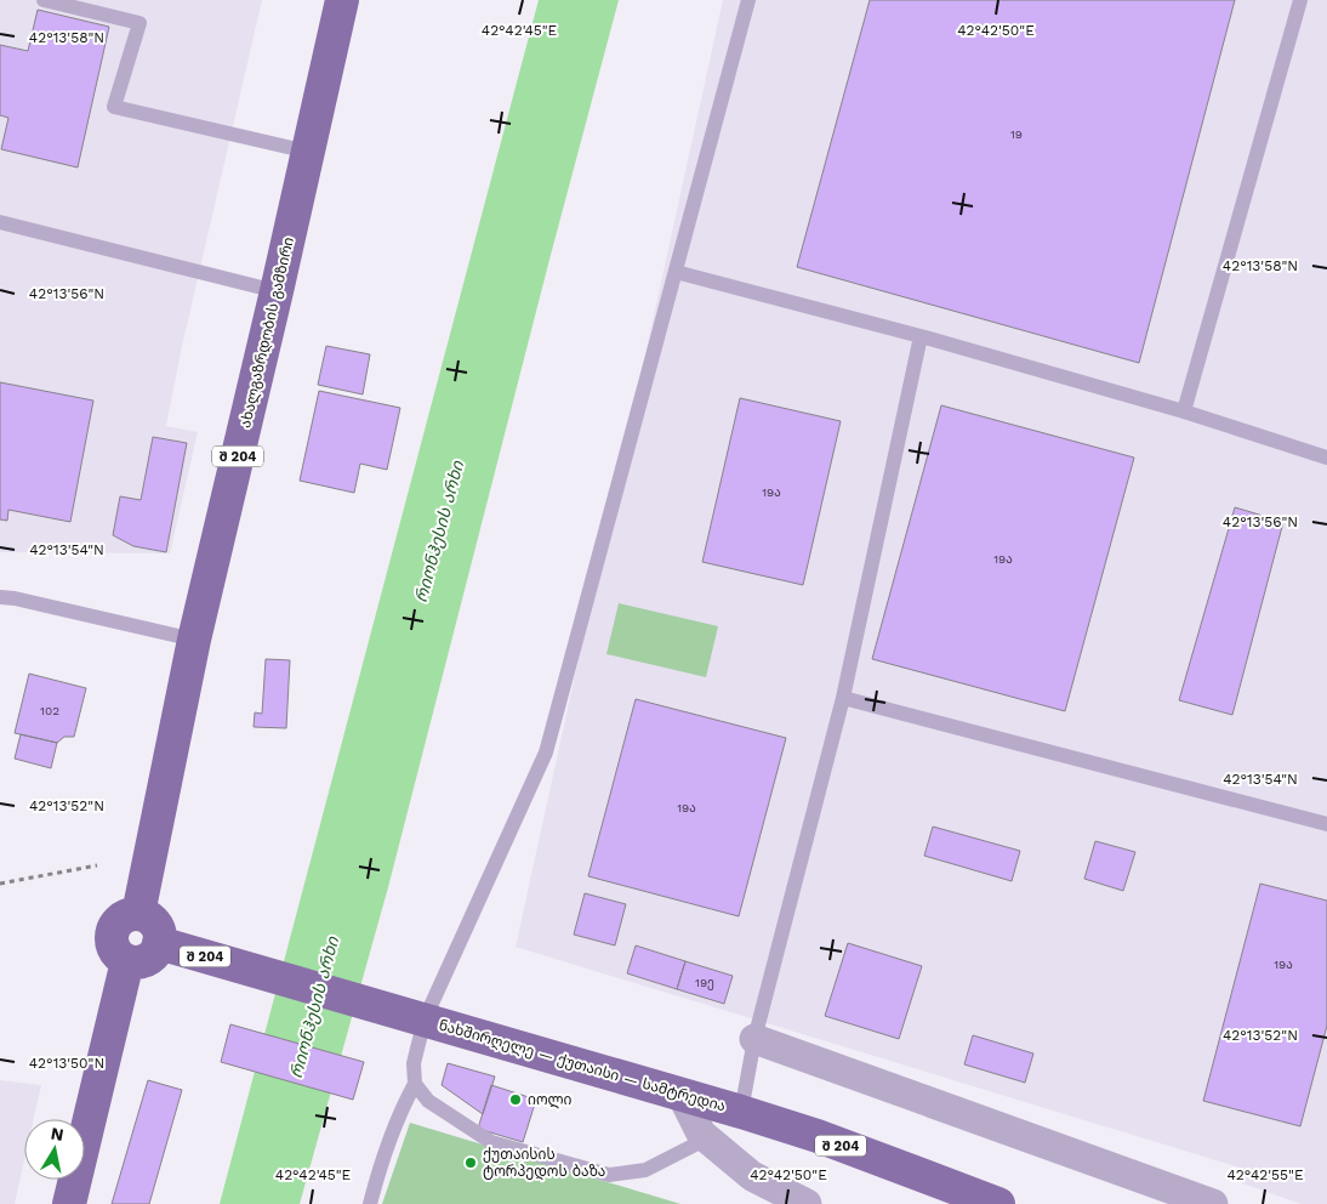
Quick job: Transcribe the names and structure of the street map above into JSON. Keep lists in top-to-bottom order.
{
  "streets": {
    "main road": ["ახალგაზრდობის გამზირი", "შ 204", "ნახშირღელე — ქუთაისი — სამტრედია"]
  },
  "crossings": [
    ["ახალგაზრდობის გამზირი", "ნახშირღელე — ქუთაისი — სამტრედია"]
  ],
  "water": ["რიონჰესის არხი"],
  "places": ["იოლი", "ქუთაისის ტორპედოს ბაზა"],
  "house_numbers": [
    "19",
    "19ა",
    "19ა",
    "102",
    "19ა",
    "19ა",
    "19ე"
  ],
  "north": "top",
  "coordinates": [
    "42°42'45\"E",
    "42°42'50\"E",
    "42°13'58\"N",
    "42°13'56\"N",
    "42°13'54\"N",
    "42°13'52\"N",
    "42°13'50\"N",
    "42°42'55\"E"
  ]
}
